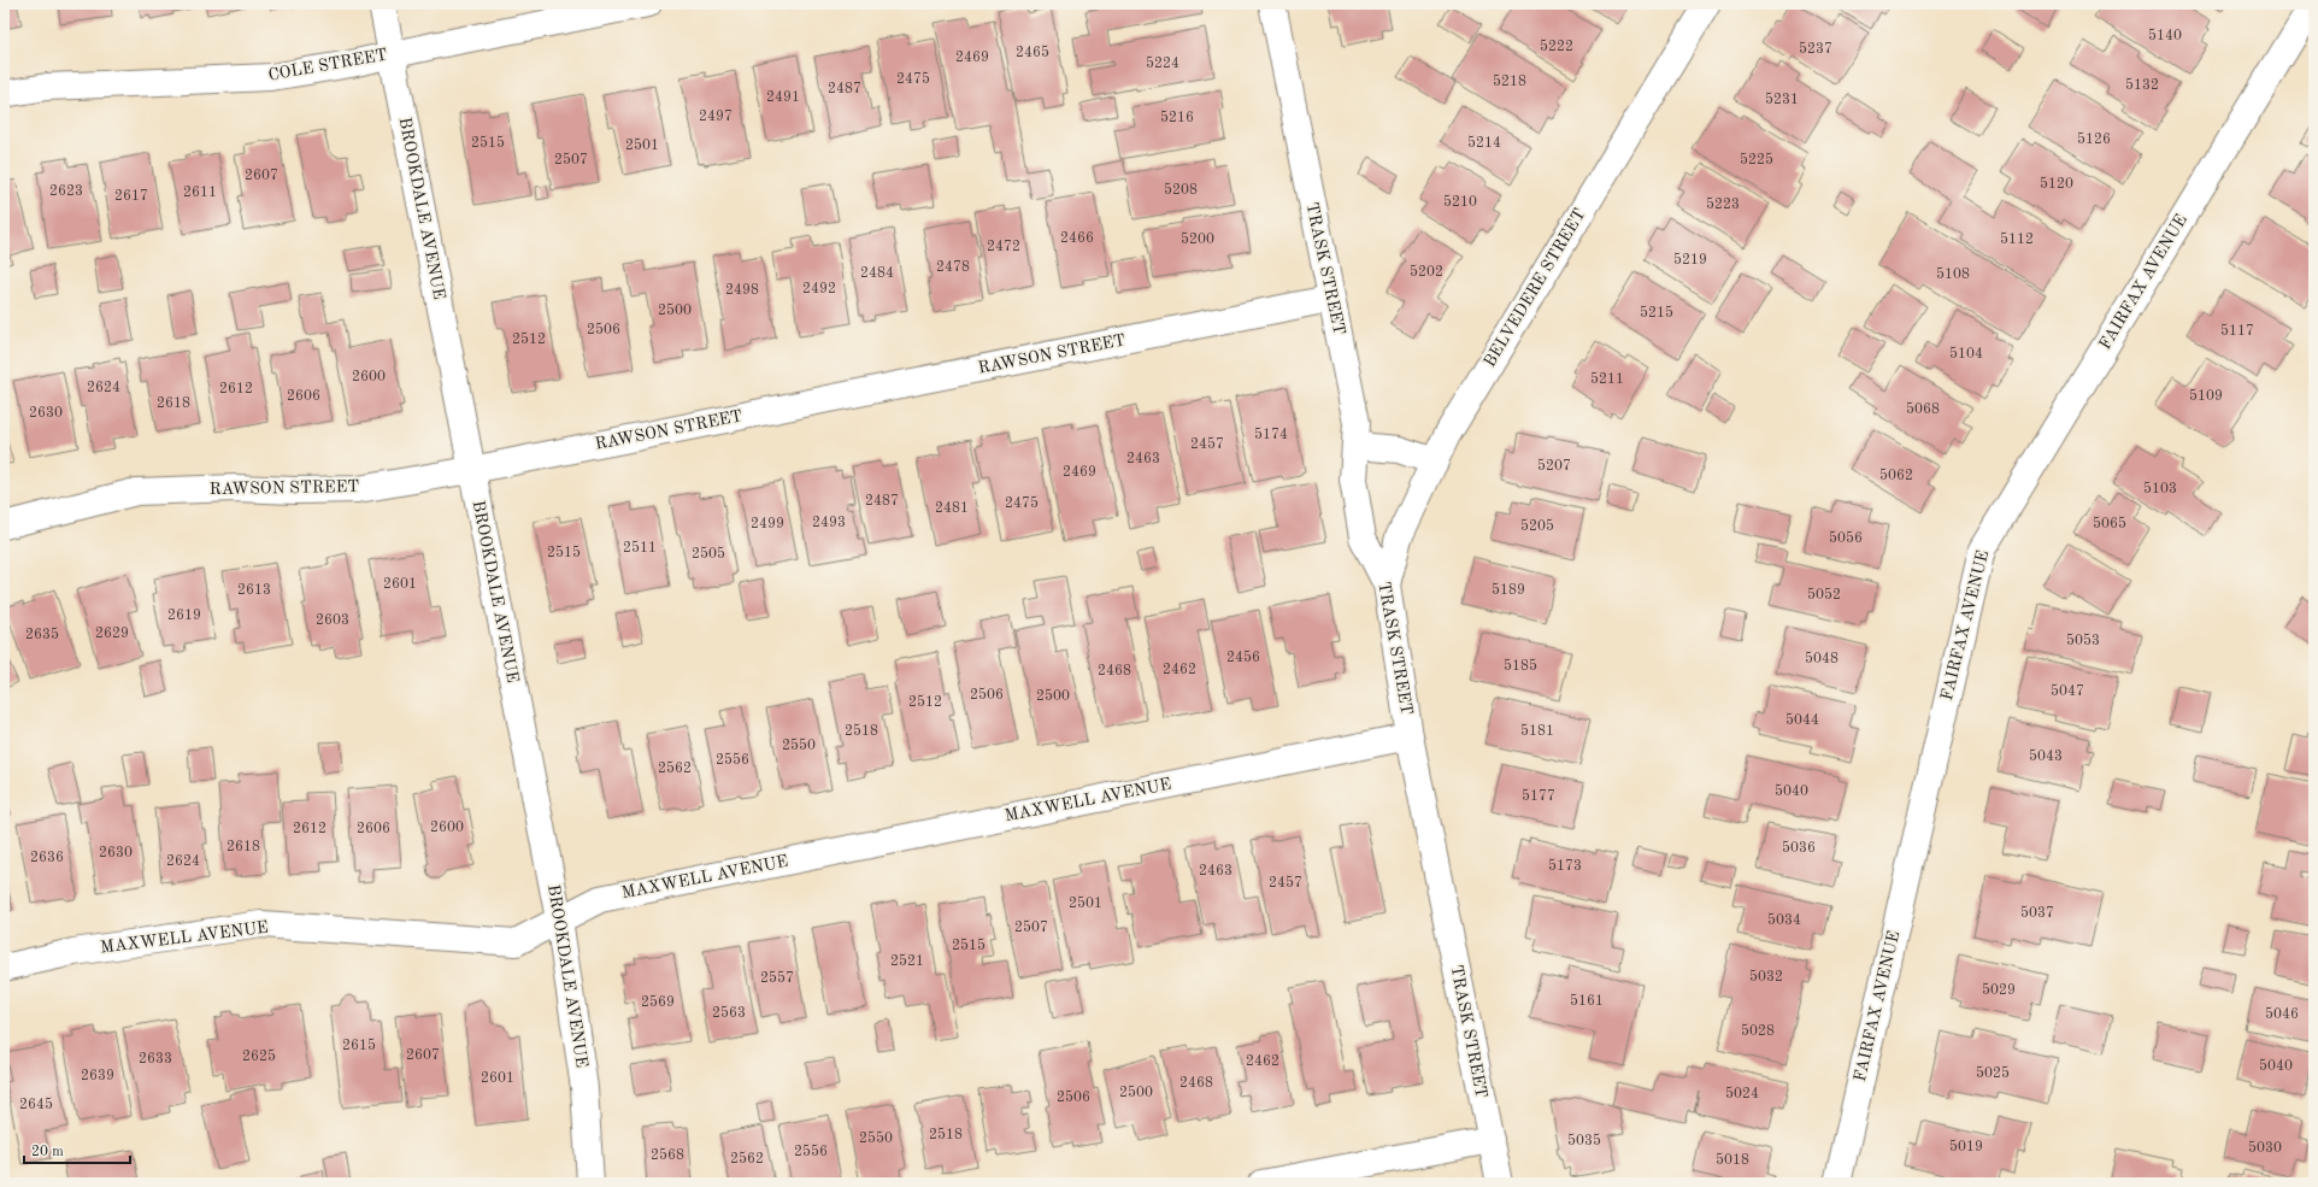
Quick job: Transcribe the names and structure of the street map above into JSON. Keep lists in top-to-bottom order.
{
  "streets": {
    "street": [
      "COLE STREET",
      "BROOKDALE AVENUE",
      "TRASK STREET",
      "FAIRFAX AVENUE",
      "BELVEDERE STREET",
      "RAWSON STREET",
      "MAXWELL AVENUE"
    ]
  },
  "crossings": [
    ["COLE STREET", "BROOKDALE AVENUE"],
    ["BROOKDALE AVENUE", "RAWSON STREET"],
    ["BROOKDALE AVENUE", "MAXWELL AVENUE"],
    ["TRASK STREET", "BELVEDERE STREET"],
    ["TRASK STREET", "RAWSON STREET"],
    ["TRASK STREET", "MAXWELL AVENUE"]
  ],
  "house_numbers": [
    "5140",
    "5222",
    "5237",
    "2465",
    "2469",
    "5224",
    "2475",
    "5218",
    "5132",
    "2487",
    "2491",
    "5231",
    "2497",
    "5216",
    "5126",
    "2515",
    "5214",
    "2501",
    "2507",
    "5225",
    "2607",
    "5120",
    "5208",
    "2623",
    "2611",
    "2617",
    "5210",
    "5223",
    "2466",
    "5200",
    "5112",
    "2472",
    "5219",
    "2478",
    "5202",
    "2484",
    "5108",
    "2492",
    "2498",
    "2500",
    "5215",
    "2506",
    "5117",
    "2512",
    "5104",
    "2600",
    "5211",
    "2624",
    "2612",
    "2606",
    "5109",
    "2618",
    "5068",
    "2630",
    "5174",
    "2457",
    "2463",
    "5207",
    "2469",
    "5062",
    "5103",
    "2487",
    "2475",
    "2481",
    "2493",
    "2499",
    "5065",
    "5205",
    "5056",
    "2511",
    "2515",
    "2505",
    "2601",
    "2613",
    "5189",
    "5052",
    "2619",
    "2603",
    "2629",
    "2635",
    "5053",
    "2456",
    "5048",
    "5185",
    "2462",
    "2468",
    "5047",
    "2506",
    "2500",
    "2512",
    "5044",
    "2518",
    "5181",
    "2550",
    "5043",
    "2556",
    "2562",
    "5040",
    "5177",
    "2600",
    "2612",
    "2606",
    "2618",
    "5036",
    "2630",
    "2636",
    "2624",
    "5173",
    "2463",
    "2457",
    "2501",
    "5037",
    "5034",
    "2507",
    "2515",
    "2521",
    "5032",
    "2557",
    "5029",
    "5161",
    "2569",
    "2563",
    "5046",
    "5028",
    "2615",
    "2607",
    "2625",
    "2633",
    "2462",
    "5040",
    "5025",
    "2639",
    "2601",
    "2468",
    "2500",
    "5024",
    "2506",
    "2645",
    "2518",
    "2550",
    "5035",
    "5019",
    "5030",
    "2556",
    "2568",
    "2562",
    "5018"
  ],
  "scale_bar": "20 m"
}
